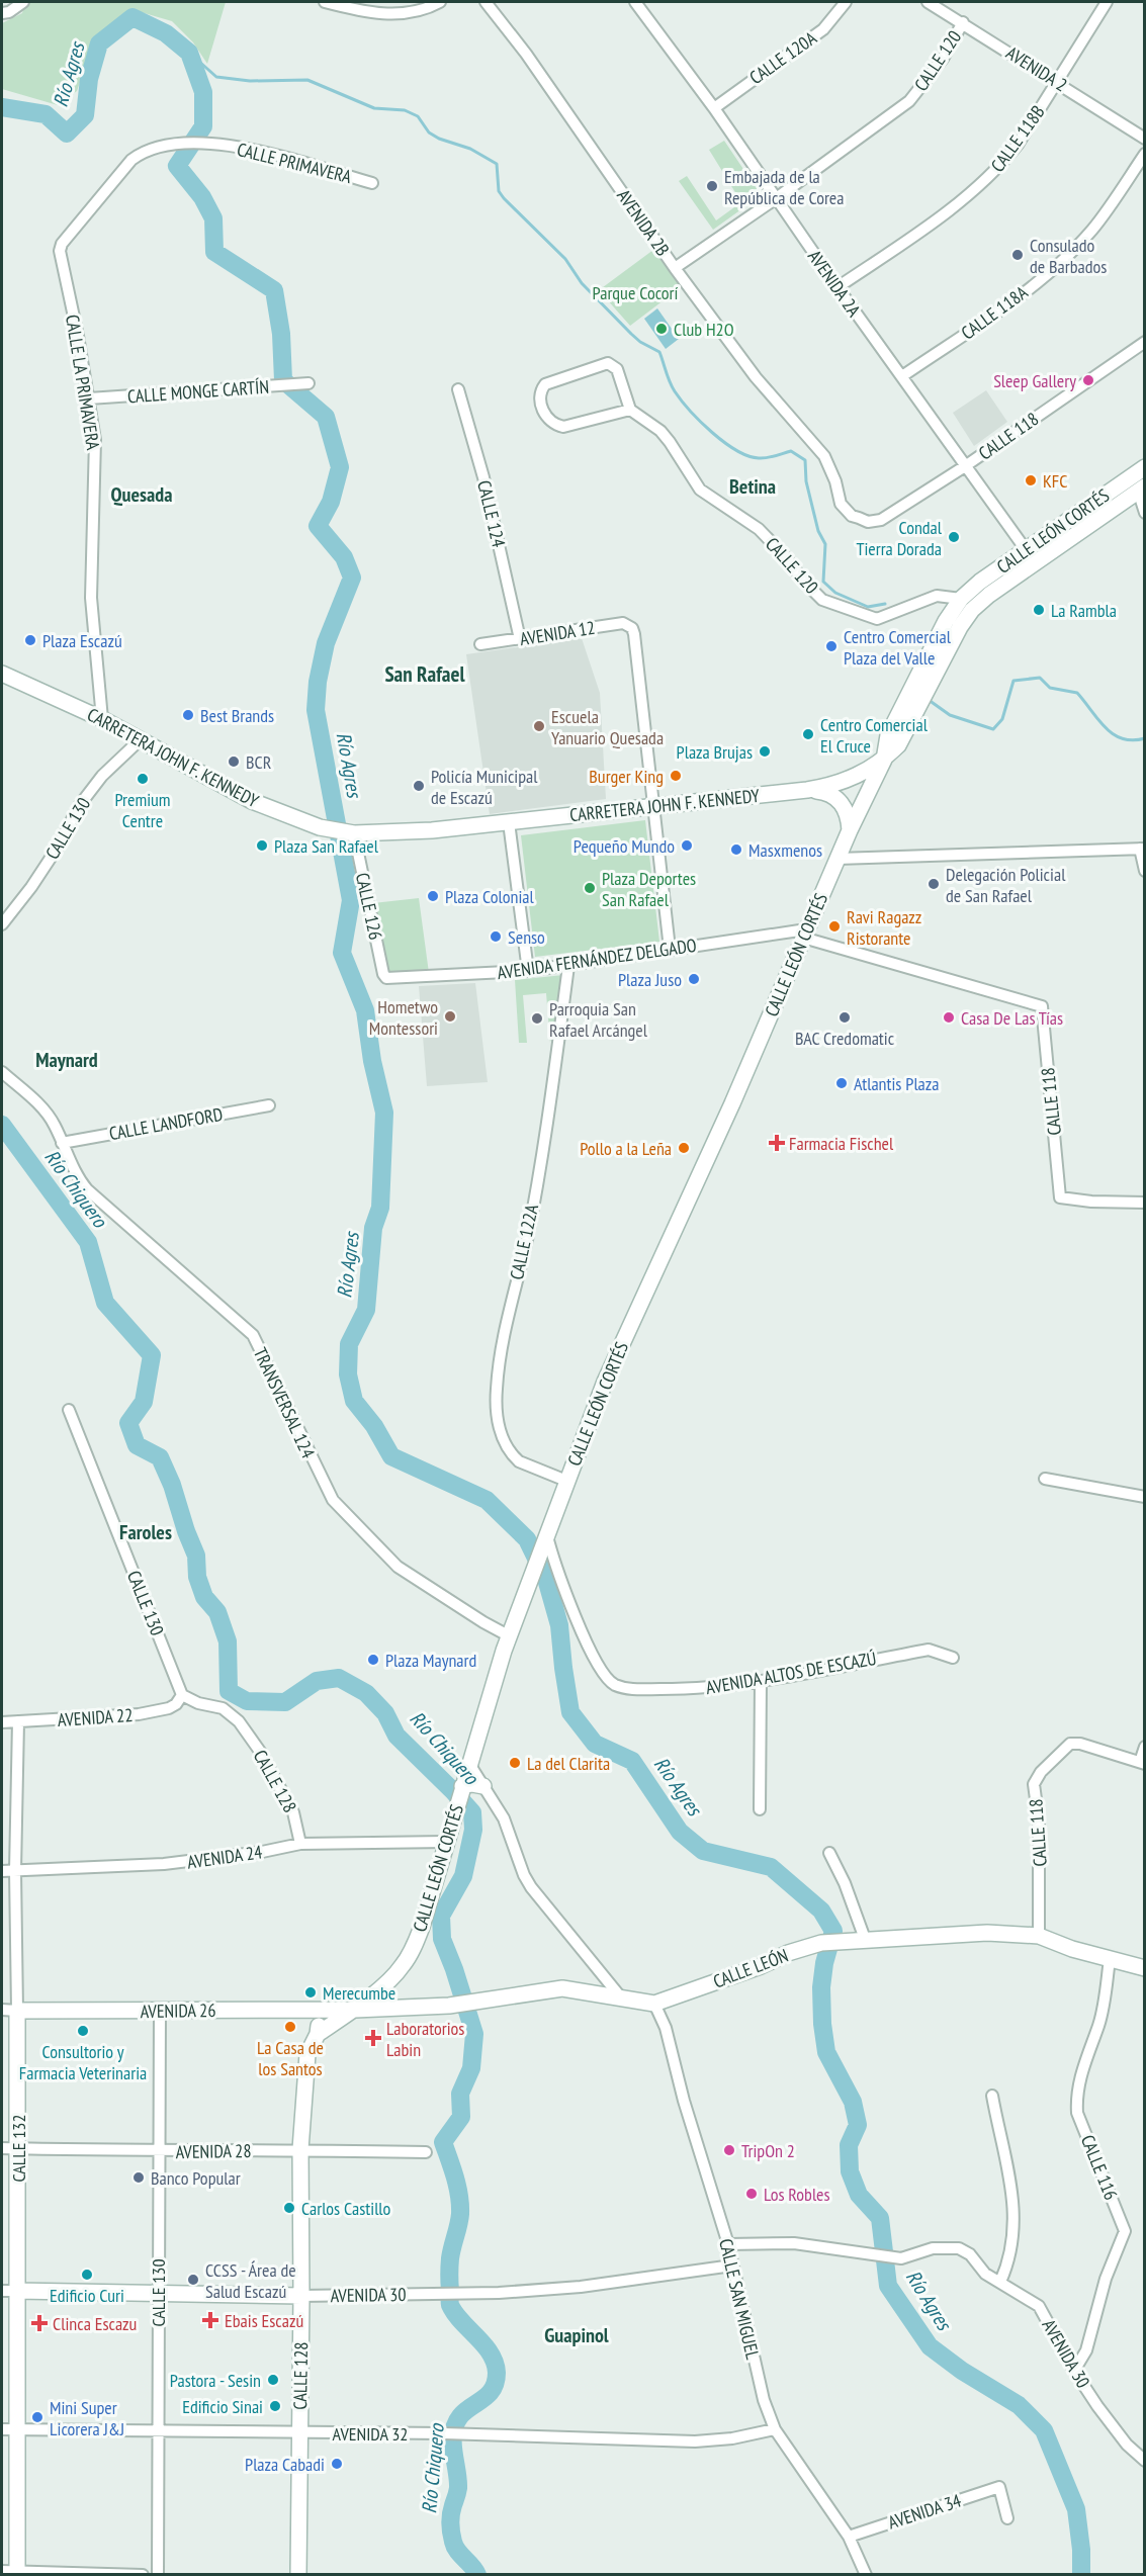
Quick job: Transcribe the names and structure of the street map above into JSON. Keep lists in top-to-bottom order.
{
  "streets": {
    "main road": [
      "CALLE LEÓN CORTÉS",
      "CARRETERA JOHN F. KENNEDY",
      "CALLE 128",
      "CALLE LEÓN",
      "AVENIDA 26",
      "CALLE 132",
      "AVENIDA 30"
    ],
    "street": [
      "CALLE 120A",
      "CALLE 120",
      "AVENIDA 2",
      "CALLE 118B",
      "CALLE PRIMAVERA",
      "AVENIDA 2B",
      "AVENIDA 2A",
      "CALLE 118A",
      "CALLE LA PRIMAVERA",
      "CALLE MONGE CARTÍN",
      "CALLE 118",
      "CALLE 124",
      "AVENIDA 12",
      "CALLE 130",
      "CALLE 126",
      "AVENIDA FERNÁNDEZ DELGADO",
      "CALLE LANDFORD",
      "CALLE 122A",
      "TRANSVERSAL 124",
      "AVENIDA ALTOS DE ESCAZÚ",
      "AVENIDA 22",
      "AVENIDA 24",
      "AVENIDA 28",
      "CALLE 116",
      "CALLE SAN MIGUEL",
      "AVENIDA 32",
      "AVENIDA 34"
    ]
  },
  "crossings": [
    ["CALLE 120A", "AVENIDA 2A"],
    ["CALLE 120", "AVENIDA 2"],
    ["CALLE 120", "AVENIDA 2B"],
    ["CALLE 120", "AVENIDA 2A"],
    ["CALLE 120", "CALLE LEÓN CORTÉS"],
    ["AVENIDA 2", "CALLE 118B"],
    ["CALLE 118B", "AVENIDA 2A"],
    ["CALLE PRIMAVERA", "CALLE LA PRIMAVERA"],
    ["AVENIDA 2B", "CALLE 118"],
    ["AVENIDA 2A", "CALLE 118A"],
    ["AVENIDA 2A", "CALLE 118"],
    ["AVENIDA 2A", "CALLE LEÓN CORTÉS"],
    ["CALLE LA PRIMAVERA", "CALLE MONGE CARTÍN"],
    ["CALLE LA PRIMAVERA", "CARRETERA JOHN F. KENNEDY"],
    ["CALLE 118", "AVENIDA FERNÁNDEZ DELGADO"],
    ["CALLE 118", "CALLE LEÓN"],
    ["CALLE 124", "AVENIDA 12"],
    ["CALLE LEÓN CORTÉS", "CARRETERA JOHN F. KENNEDY"],
    ["CALLE LEÓN CORTÉS", "AVENIDA FERNÁNDEZ DELGADO"],
    ["CALLE LEÓN CORTÉS", "CALLE 122A"],
    ["CALLE LEÓN CORTÉS", "TRANSVERSAL 124"],
    ["CALLE LEÓN CORTÉS", "AVENIDA ALTOS DE ESCAZÚ"],
    ["CALLE LEÓN CORTÉS", "CALLE 128"],
    ["CALLE LEÓN CORTÉS", "AVENIDA 24"],
    ["CALLE LEÓN CORTÉS", "AVENIDA 26"],
    ["AVENIDA 12", "CARRETERA JOHN F. KENNEDY"],
    ["CARRETERA JOHN F. KENNEDY", "CALLE 130"],
    ["CARRETERA JOHN F. KENNEDY", "CALLE 126"],
    ["CALLE 130", "AVENIDA 22"],
    ["CALLE 130", "CALLE 128"],
    ["CALLE 130", "AVENIDA 26"],
    ["CALLE 130", "AVENIDA 28"],
    ["CALLE 130", "AVENIDA 30"],
    ["CALLE 130", "AVENIDA 32"],
    ["CALLE 126", "AVENIDA FERNÁNDEZ DELGADO"],
    ["AVENIDA FERNÁNDEZ DELGADO", "CALLE 122A"],
    ["CALLE LANDFORD", "TRANSVERSAL 124"],
    ["AVENIDA 22", "CALLE 128"],
    ["AVENIDA 22", "CALLE 132"],
    ["CALLE 128", "AVENIDA 24"],
    ["CALLE 128", "AVENIDA 28"],
    ["CALLE 128", "AVENIDA 30"],
    ["CALLE 128", "AVENIDA 32"],
    ["AVENIDA 24", "CALLE 132"],
    ["CALLE LEÓN", "CALLE 116"],
    ["CALLE LEÓN", "CALLE SAN MIGUEL"],
    ["AVENIDA 26", "CALLE 132"],
    ["CALLE 132", "AVENIDA 28"],
    ["CALLE 132", "AVENIDA 30"],
    ["CALLE 132", "AVENIDA 32"],
    ["CALLE 116", "AVENIDA 30"],
    ["AVENIDA 30", "CALLE SAN MIGUEL"],
    ["CALLE SAN MIGUEL", "AVENIDA 32"],
    ["CALLE SAN MIGUEL", "AVENIDA 34"]
  ],
  "districts": [
    "Betina",
    "Quesada",
    "San Rafael",
    "Maynard",
    "Faroles",
    "Guapinol"
  ],
  "water": ["Río Agres", "Río Chiquero"],
  "parks": ["Parque Cocorí"],
  "places": {
    "other": [
      "Embajada de la República de Corea",
      "Consulado de Barbados",
      "Club H2O",
      "Sleep Gallery",
      "KFC",
      "Condal Tierra Dorada",
      "La Rambla",
      "Plaza Escazú",
      "Centro Comercial Plaza del Valle",
      "Best Brands",
      "Escuela Yanuario Quesada",
      "Centro Comercial El Cruce",
      "Plaza Brujas",
      "BCR",
      "Burger King",
      "Premium Centre",
      "Policía Municipal de Escazú",
      "Plaza San Rafael",
      "Pequeño Mundo",
      "Masxmenos",
      "Delegación Policial de San Rafael",
      "Plaza Deportes San Rafael",
      "Plaza Colonial",
      "Ravi Ragazz Ristorante",
      "Senso",
      "Plaza Juso",
      "Hometwo Montessori",
      "BAC Credomatic",
      "Casa De Las Tías",
      "Parroquia San Rafael Arcángel",
      "Atlantis Plaza",
      "Pollo a la Leña",
      "Plaza Maynard",
      "La del Clarita",
      "Merecumbe",
      "La Casa de los Santos",
      "Consultorio y Farmacia Veterinaria",
      "TripOn 2",
      "Banco Popular",
      "Los Robles",
      "Carlos Castillo",
      "Edificio Curi",
      "CCSS - Área de Salud Escazú",
      "Pastora - Sesin",
      "Edificio Sinai",
      "Mini Super Licorera J&J",
      "Plaza Cabadi"
    ],
    "health": [
      "Farmacia Fischel",
      "Laboratorios Labin",
      "Ebais Escazú",
      "Clinca Escazu"
    ]
  }
}
